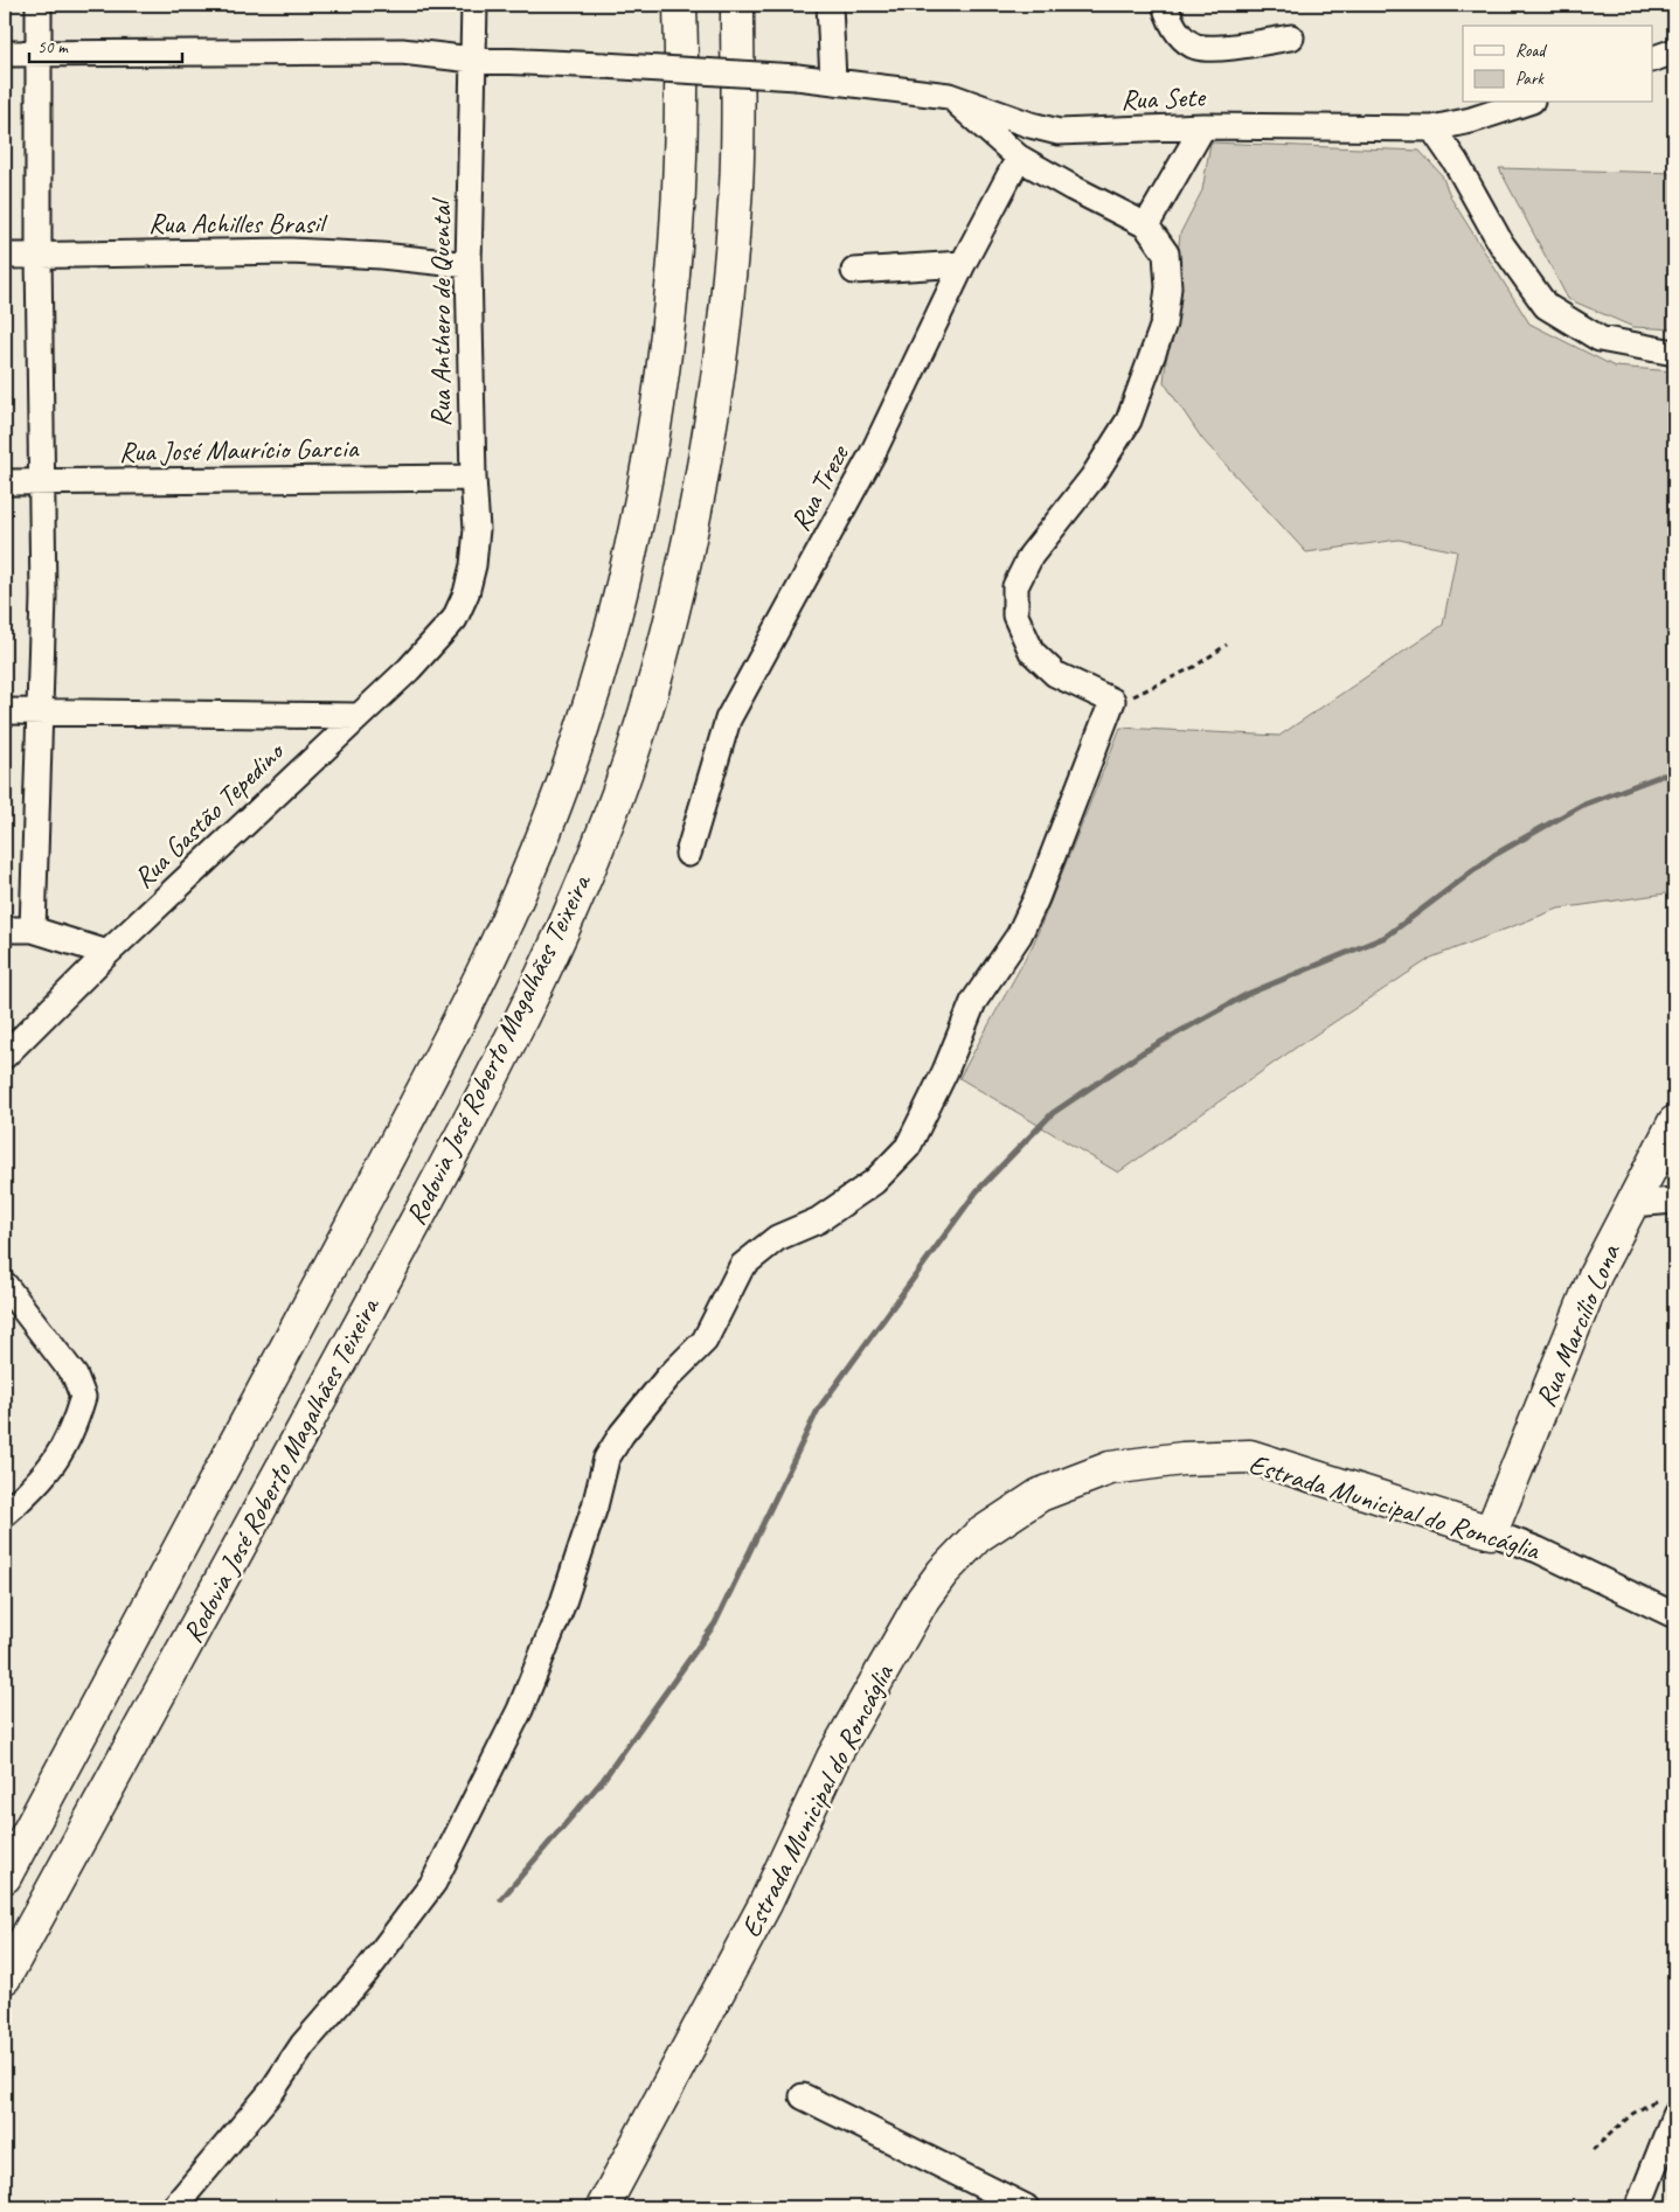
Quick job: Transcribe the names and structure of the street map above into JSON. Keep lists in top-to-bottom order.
{
  "streets": {
    "main road": ["Rodovia José Roberto Magalhães Teixeira", "Rua Marcílio Lona", "Estrada Municipal do Roncáglia"],
    "street": [
      "Rua Sete",
      "Rua Achilles Brasil",
      "Rua Anthero de Quental",
      "Rua José Maurício Garcia",
      "Rua Treze",
      "Rua Gastão Tepedino"
    ]
  },
  "crossings": [
    ["Rua Sete", "Rua Anthero de Quental"],
    ["Rua Achilles Brasil", "Rua Anthero de Quental"],
    ["Rua Anthero de Quental", "Rua José Maurício Garcia"],
    ["Rua Anthero de Quental", "Rua Gastão Tepedino"],
    ["Rua Marcílio Lona", "Estrada Municipal do Roncáglia"]
  ],
  "legend": ["Road", "Park"],
  "scale_bar": "50 m"
}
